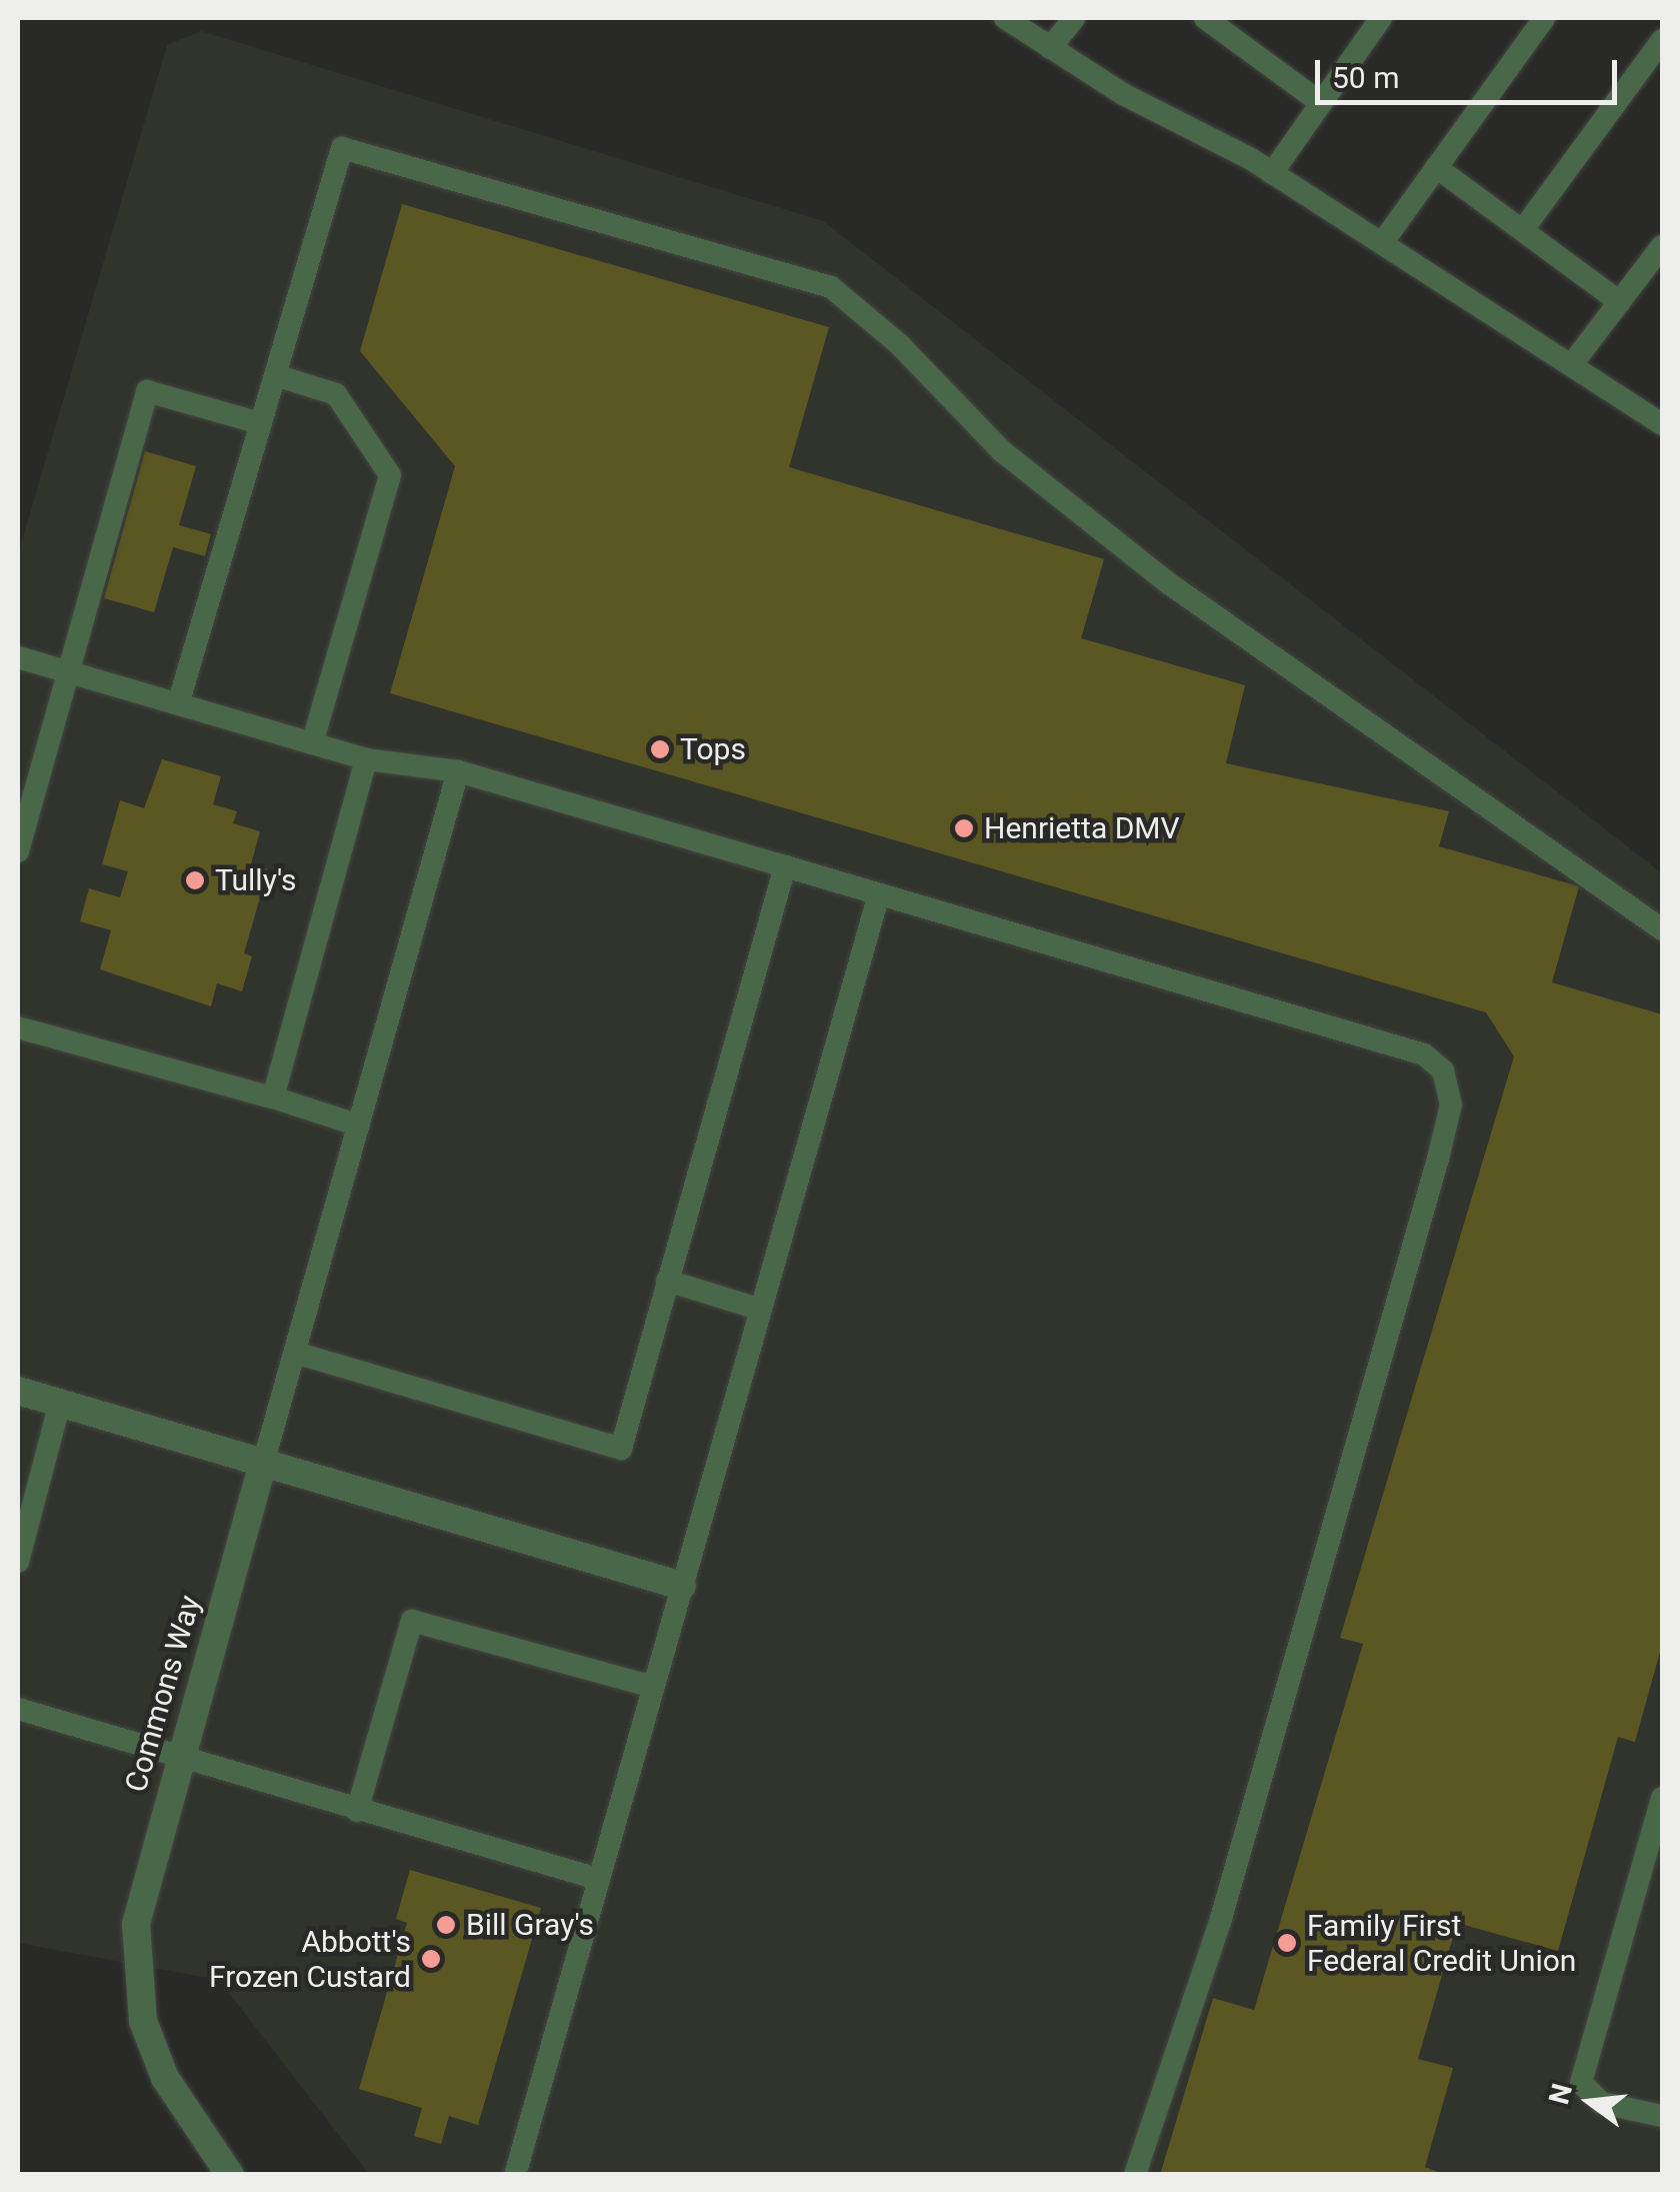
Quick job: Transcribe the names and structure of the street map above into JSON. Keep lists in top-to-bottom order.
{
  "streets": {
    "street": ["Commons Way"]
  },
  "places": [
    "Tops",
    "Henrietta DMV",
    "Tully's",
    "Bill Gray's",
    "Family First Federal Credit Union",
    "Abbott's Frozen Custard"
  ],
  "scale_bar": "50 m",
  "north": "left"
}
